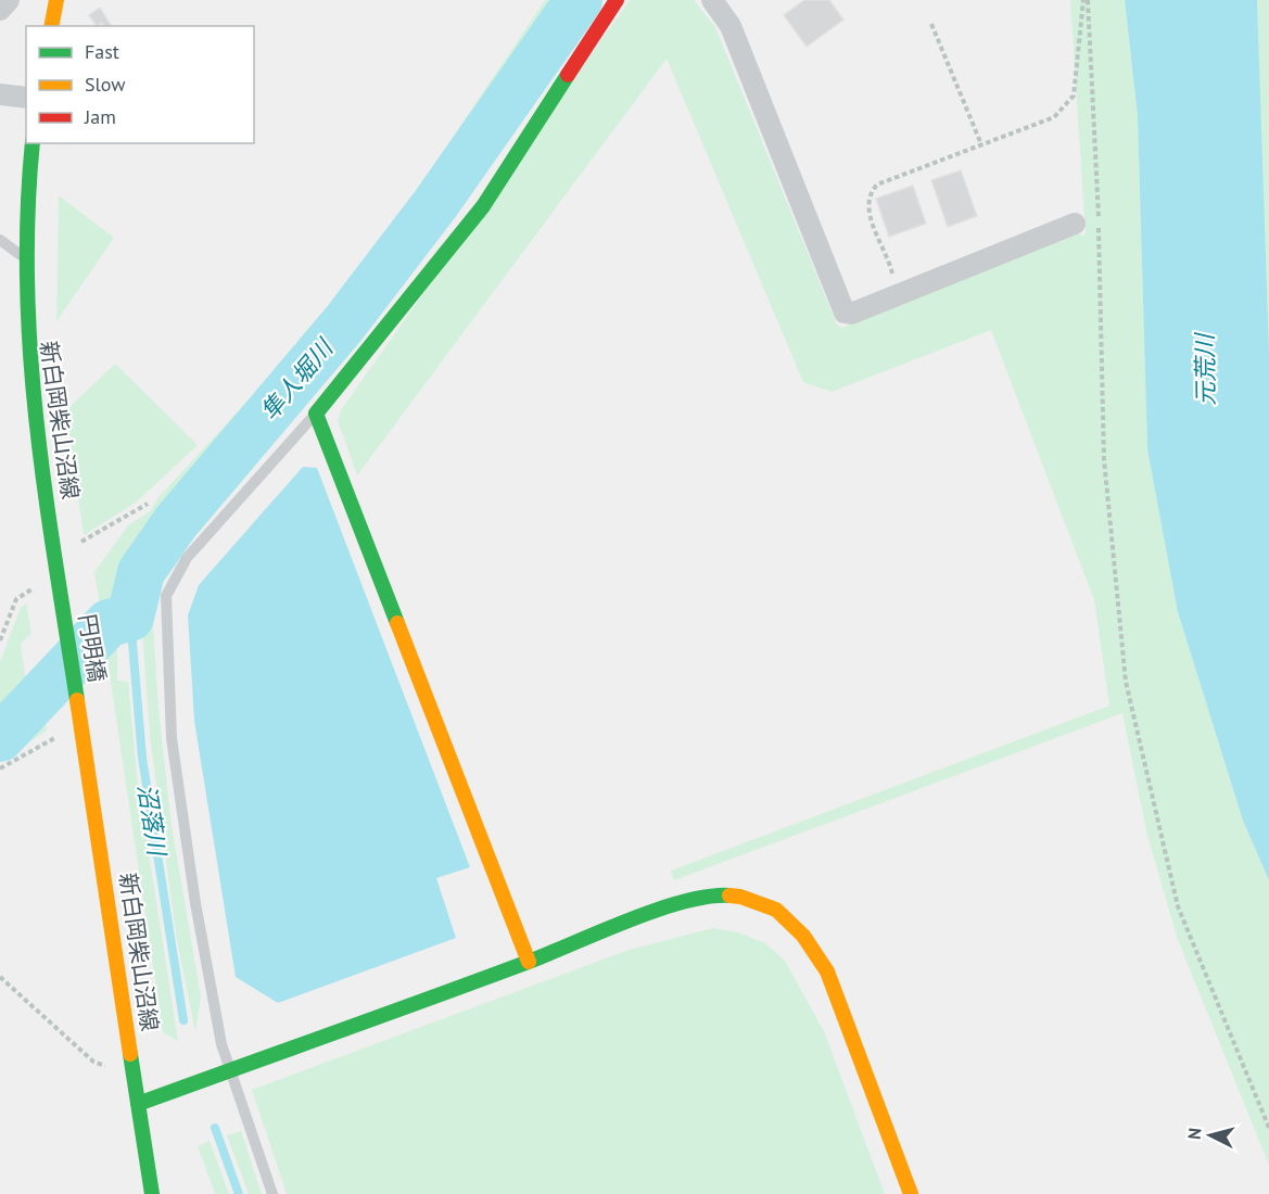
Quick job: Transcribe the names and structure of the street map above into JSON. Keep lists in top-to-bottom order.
{
  "streets": {
    "street": ["新白岡柴山沼線", "円明橋"]
  },
  "crossings": [
    ["新白岡柴山沼線", "円明橋"]
  ],
  "water": ["元荒川", "隼人堀川", "沼落川"],
  "legend": ["Fast", "Slow", "Jam"],
  "north": "left"
}
